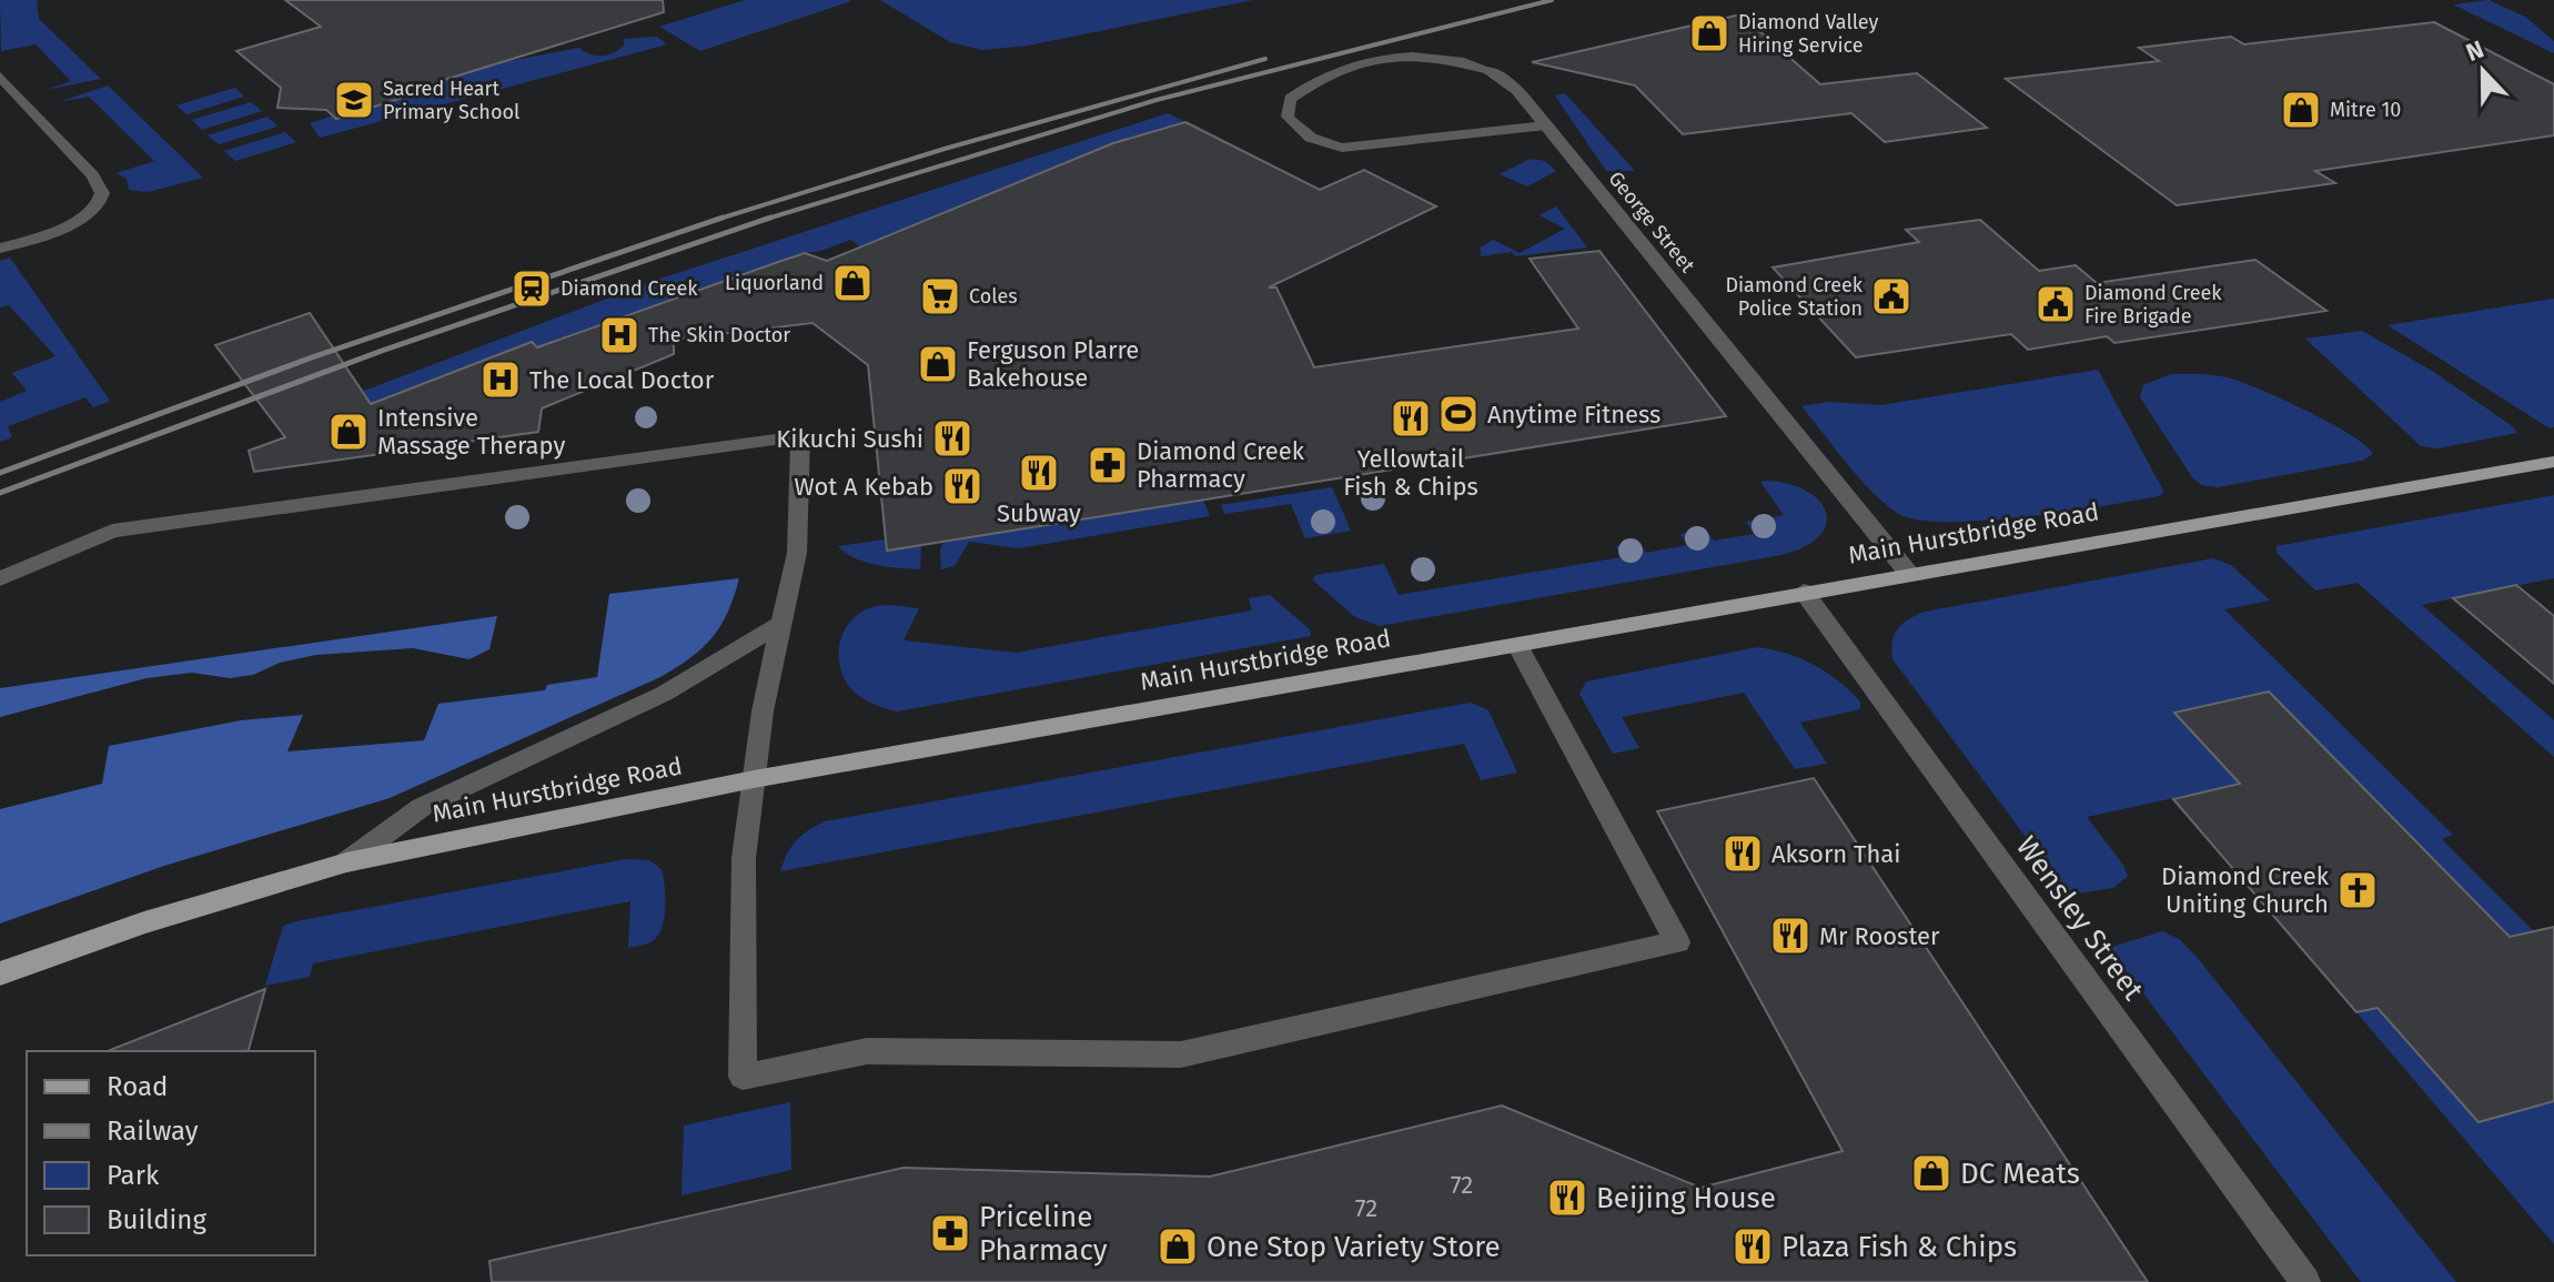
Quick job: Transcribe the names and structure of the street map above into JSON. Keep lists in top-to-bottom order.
{
  "streets": {
    "main road": ["Main Hurstbridge Road"],
    "street": ["George Street", "Wensley Street"]
  },
  "crossings": [
    ["George Street", "Main Hurstbridge Road"],
    ["Main Hurstbridge Road", "Wensley Street"]
  ],
  "places": {
    "shop": [
      "Diamond Valley Hiring Service",
      "Mitre 10",
      "Liquorland",
      "Ferguson Plarre Bakehouse",
      "Intensive Massage Therapy",
      "DC Meats",
      "One Stop Variety Store"
    ],
    "school or university": ["Sacred Heart Primary School"],
    "station": ["Diamond Creek"],
    "supermarket": ["Coles"],
    "public building": ["Diamond Creek Police Station", "Diamond Creek Fire Brigade"],
    "hospital": ["The Skin Doctor", "The Local Doctor"],
    "sports": ["Anytime Fitness"],
    "restaurant": [
      "Yellowtail Fish & Chips",
      "Kikuchi Sushi",
      "Subway",
      "Wot A Kebab",
      "Aksorn Thai",
      "Mr Rooster",
      "Beijing House",
      "Plaza Fish & Chips"
    ],
    "pharmacy": ["Diamond Creek Pharmacy", "Priceline Pharmacy"],
    "church": ["Diamond Creek Uniting Church"]
  },
  "house_numbers": ["72", "72"],
  "legend": [
    "Road",
    "Railway",
    "Park",
    "Building"
  ],
  "north": "top"
}
